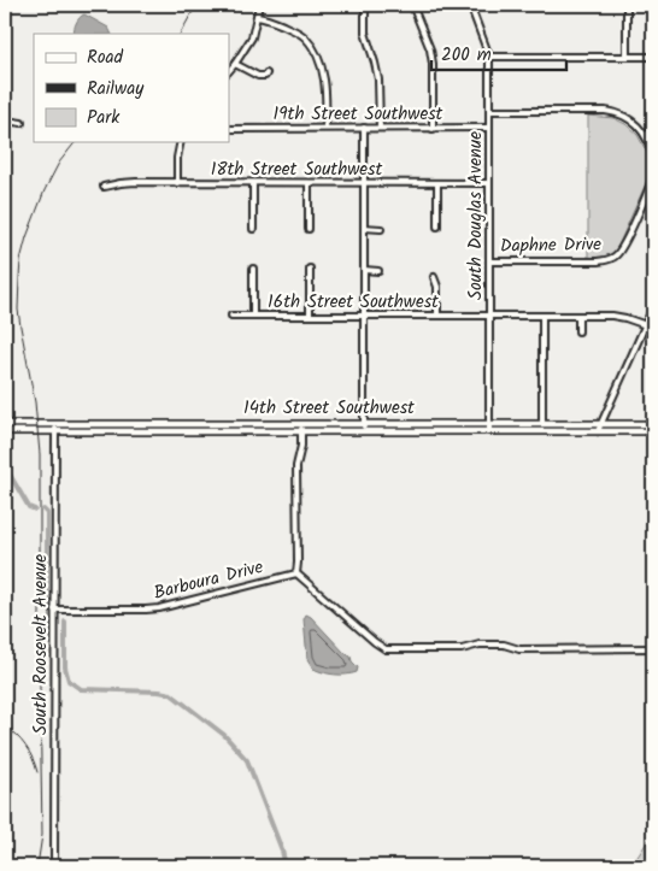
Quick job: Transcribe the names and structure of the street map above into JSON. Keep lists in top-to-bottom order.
{
  "streets": {
    "main road": ["14th Street Southwest"],
    "street": [
      "19th Street Southwest",
      "18th Street Southwest",
      "South Douglas Avenue",
      "Daphne Drive",
      "16th Street Southwest",
      "Barboura Drive",
      "South Roosevelt Avenue"
    ]
  },
  "crossings": [
    ["19th Street Southwest", "South Douglas Avenue"],
    ["18th Street Southwest", "South Douglas Avenue"],
    ["South Douglas Avenue", "Daphne Drive"],
    ["South Douglas Avenue", "16th Street Southwest"],
    ["South Douglas Avenue", "14th Street Southwest"],
    ["14th Street Southwest", "South Roosevelt Avenue"],
    ["Barboura Drive", "South Roosevelt Avenue"]
  ],
  "legend": ["Road", "Railway", "Park"],
  "scale_bar": "200 m"
}
